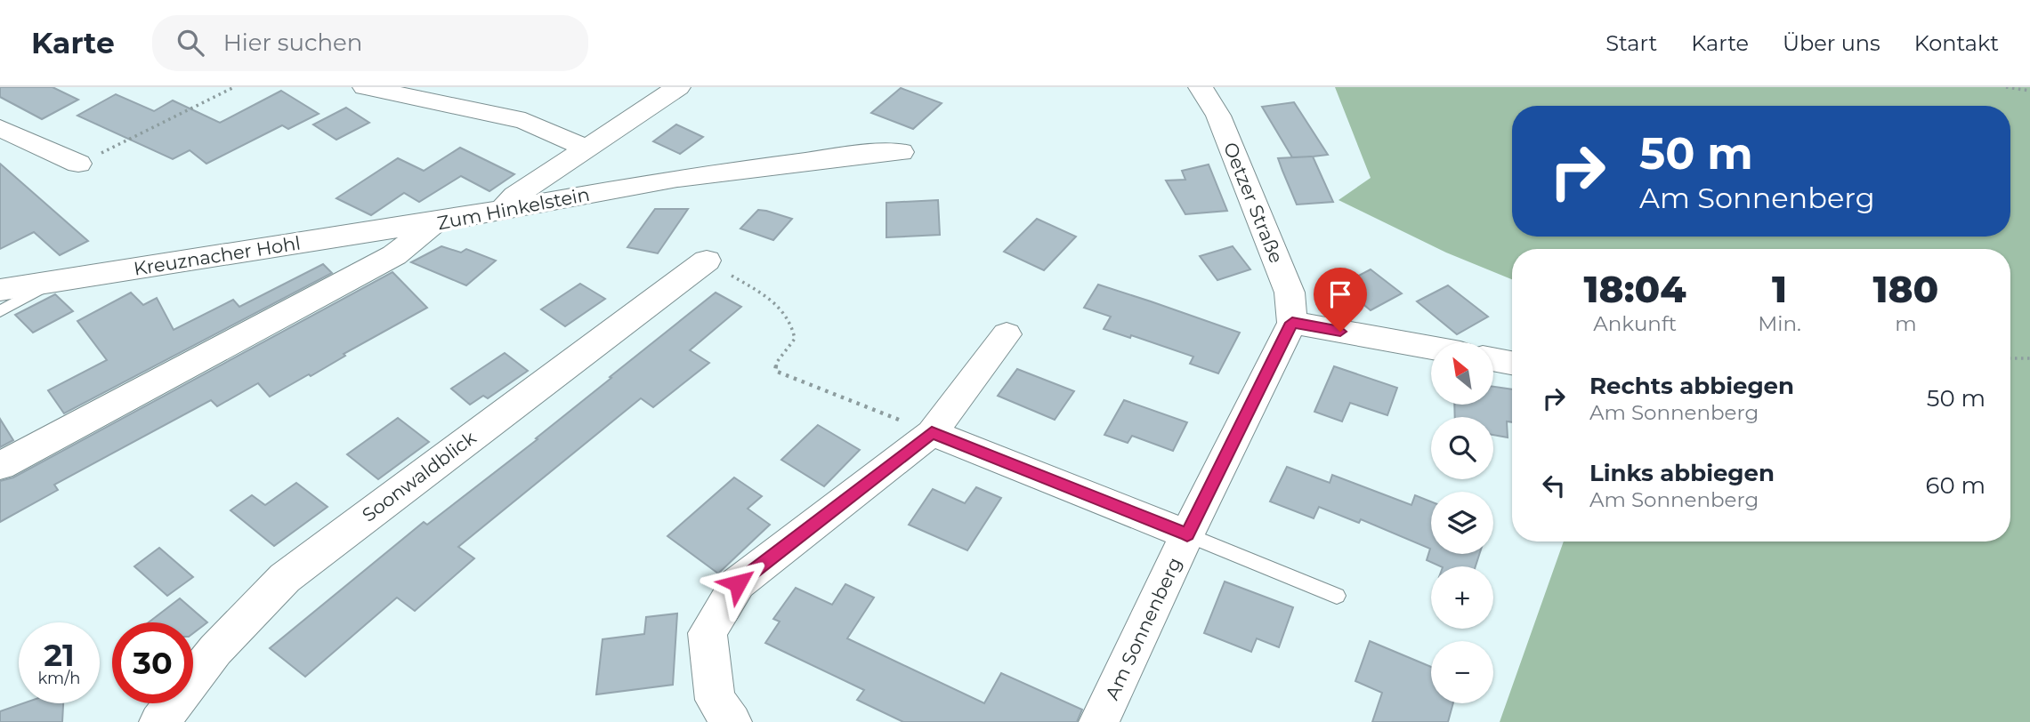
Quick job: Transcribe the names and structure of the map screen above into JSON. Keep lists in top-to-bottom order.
{
  "streets": {
    "street": [
      "Oetzer Straße",
      "Zum Hinkelstein",
      "Kreuznacher Hohl",
      "Soonwaldblick",
      "Am Sonnenberg"
    ]
  },
  "crossings": [
    ["Oetzer Straße", "Am Sonnenberg"],
    ["Zum Hinkelstein", "Kreuznacher Hohl"]
  ],
  "north": "top left",
  "page": {
    "header": "Karte",
    "search": "Hier suchen",
    "nav": [
      "Start",
      "Karte",
      "Über uns",
      "Kontakt"
    ],
    "turn": ["50 m", "Am Sonnenberg"],
    "eta": [
      "18:04",
      "Ankunft",
      "1",
      "Min.",
      "180",
      "m"
    ],
    "map_buttons": ["+", "−"],
    "list": [
      {
        "name": "Rechts abbiegen",
        "note": "Am Sonnenberg",
        "value": "50 m"
      },
      {
        "name": "Links abbiegen",
        "note": "Am Sonnenberg",
        "value": "60 m"
      }
    ],
    "speed": "21 km/h",
    "limit": "30"
  }
}
